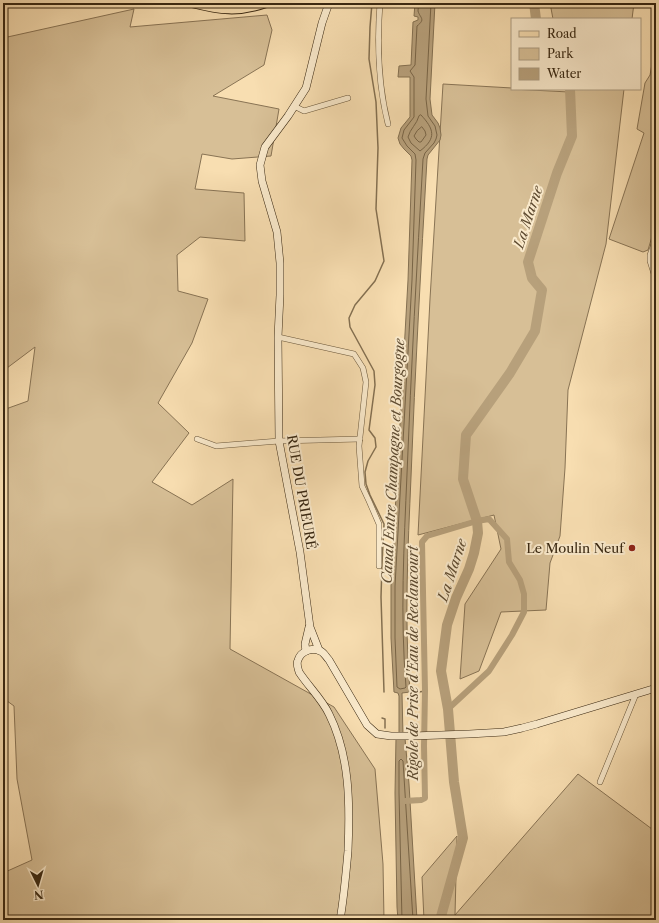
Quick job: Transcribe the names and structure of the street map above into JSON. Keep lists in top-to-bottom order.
{
  "streets": {
    "street": ["RUE DU PRIEURÉ"]
  },
  "water": ["La Marne", "Canal Entre Champagne et Bourgogne", "Rigole de Prise d'Eau de Reclancourt"],
  "places": ["Le Moulin Neuf"],
  "legend": ["Road", "Park", "Water"],
  "north": "bottom"
}
